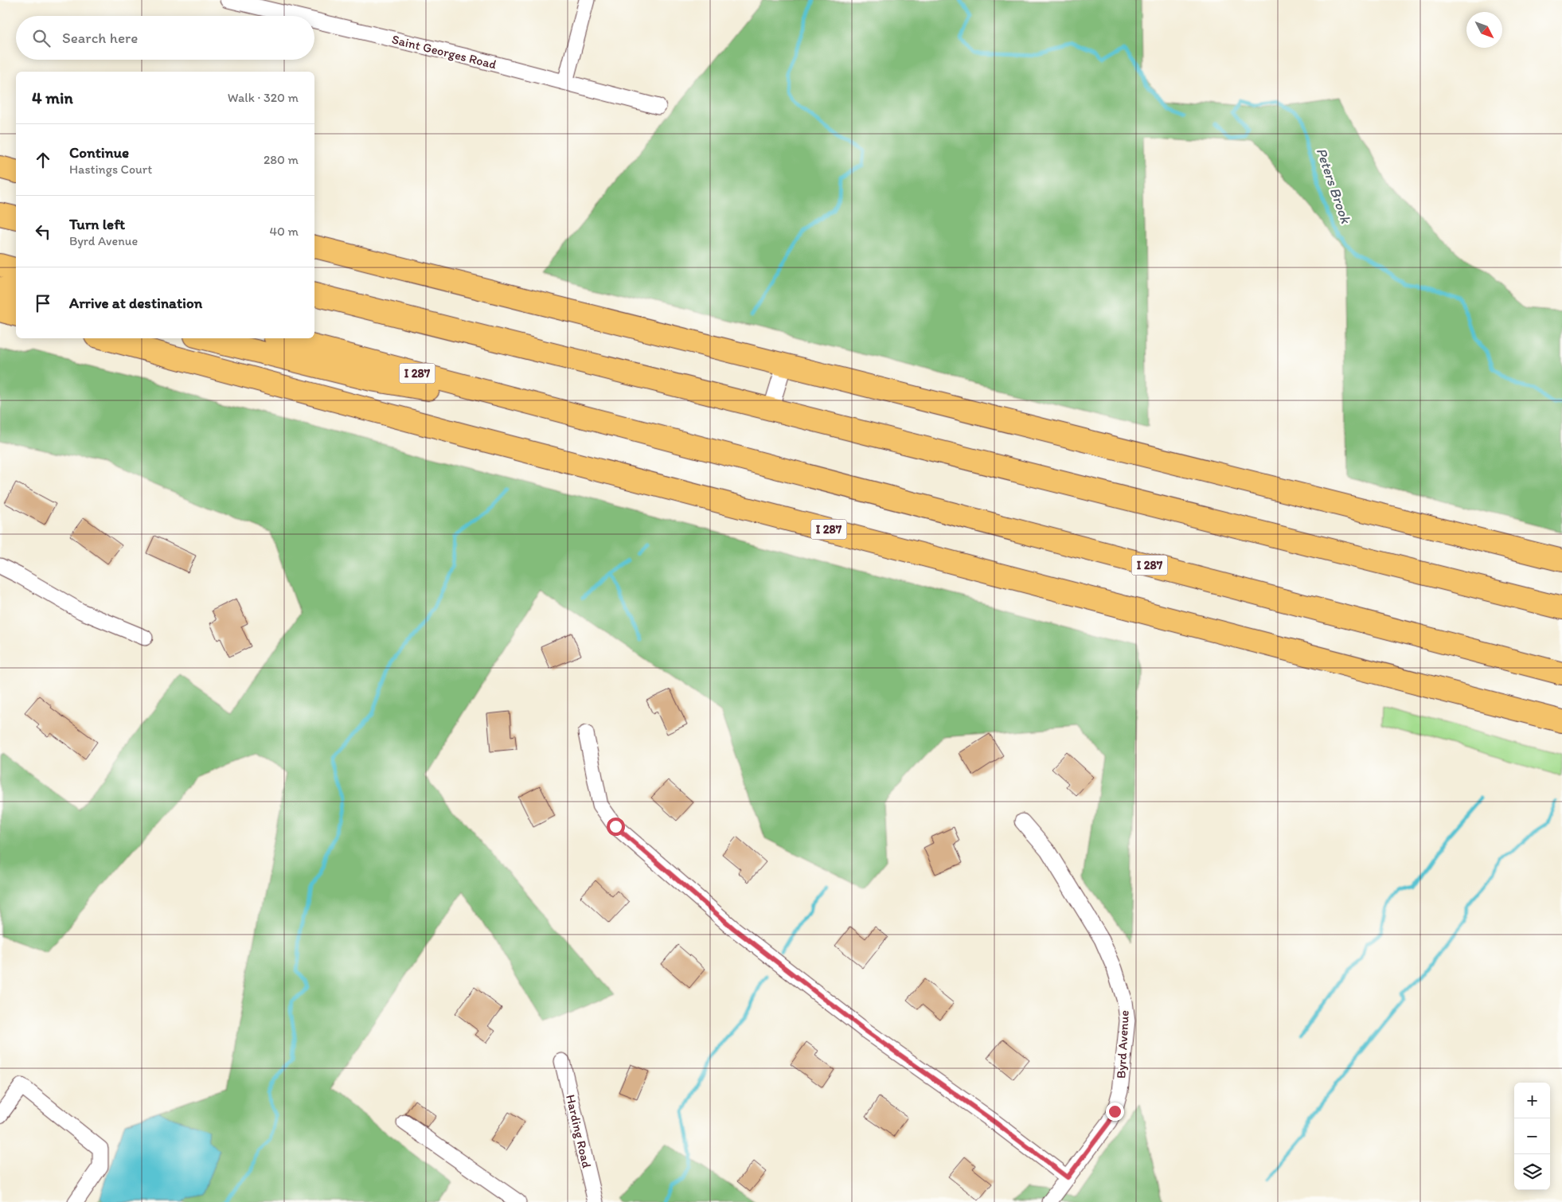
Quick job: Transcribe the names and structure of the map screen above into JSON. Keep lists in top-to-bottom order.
{
  "streets": {
    "highway": ["I 287"],
    "street": ["Saint Georges Road", "Byrd Avenue", "Harding Road"]
  },
  "water": ["Peters Brook"],
  "north": "bottom right",
  "page": {
    "search": "Search here",
    "heading": ["4 min", "Walk · 320 m"],
    "list": [
      ["Continue", "Hastings Court", "280 m"],
      ["Turn left", "Byrd Avenue", "40 m"],
      "Arrive at destination"
    ],
    "map_buttons": ["+", "−"]
  }
}
